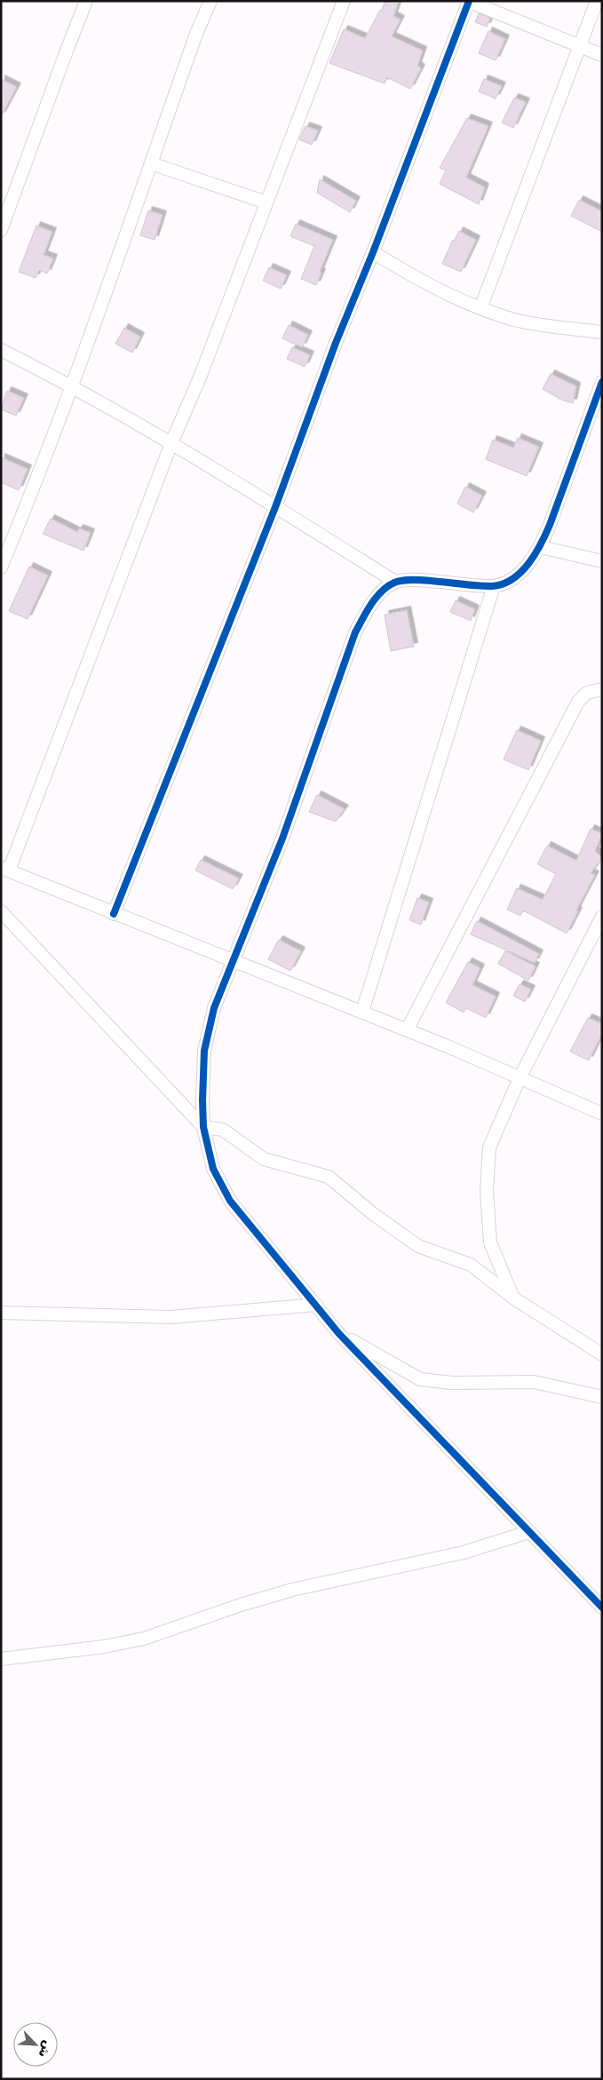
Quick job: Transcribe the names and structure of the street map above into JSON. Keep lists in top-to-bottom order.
{
  "north": "bottom right"
}
